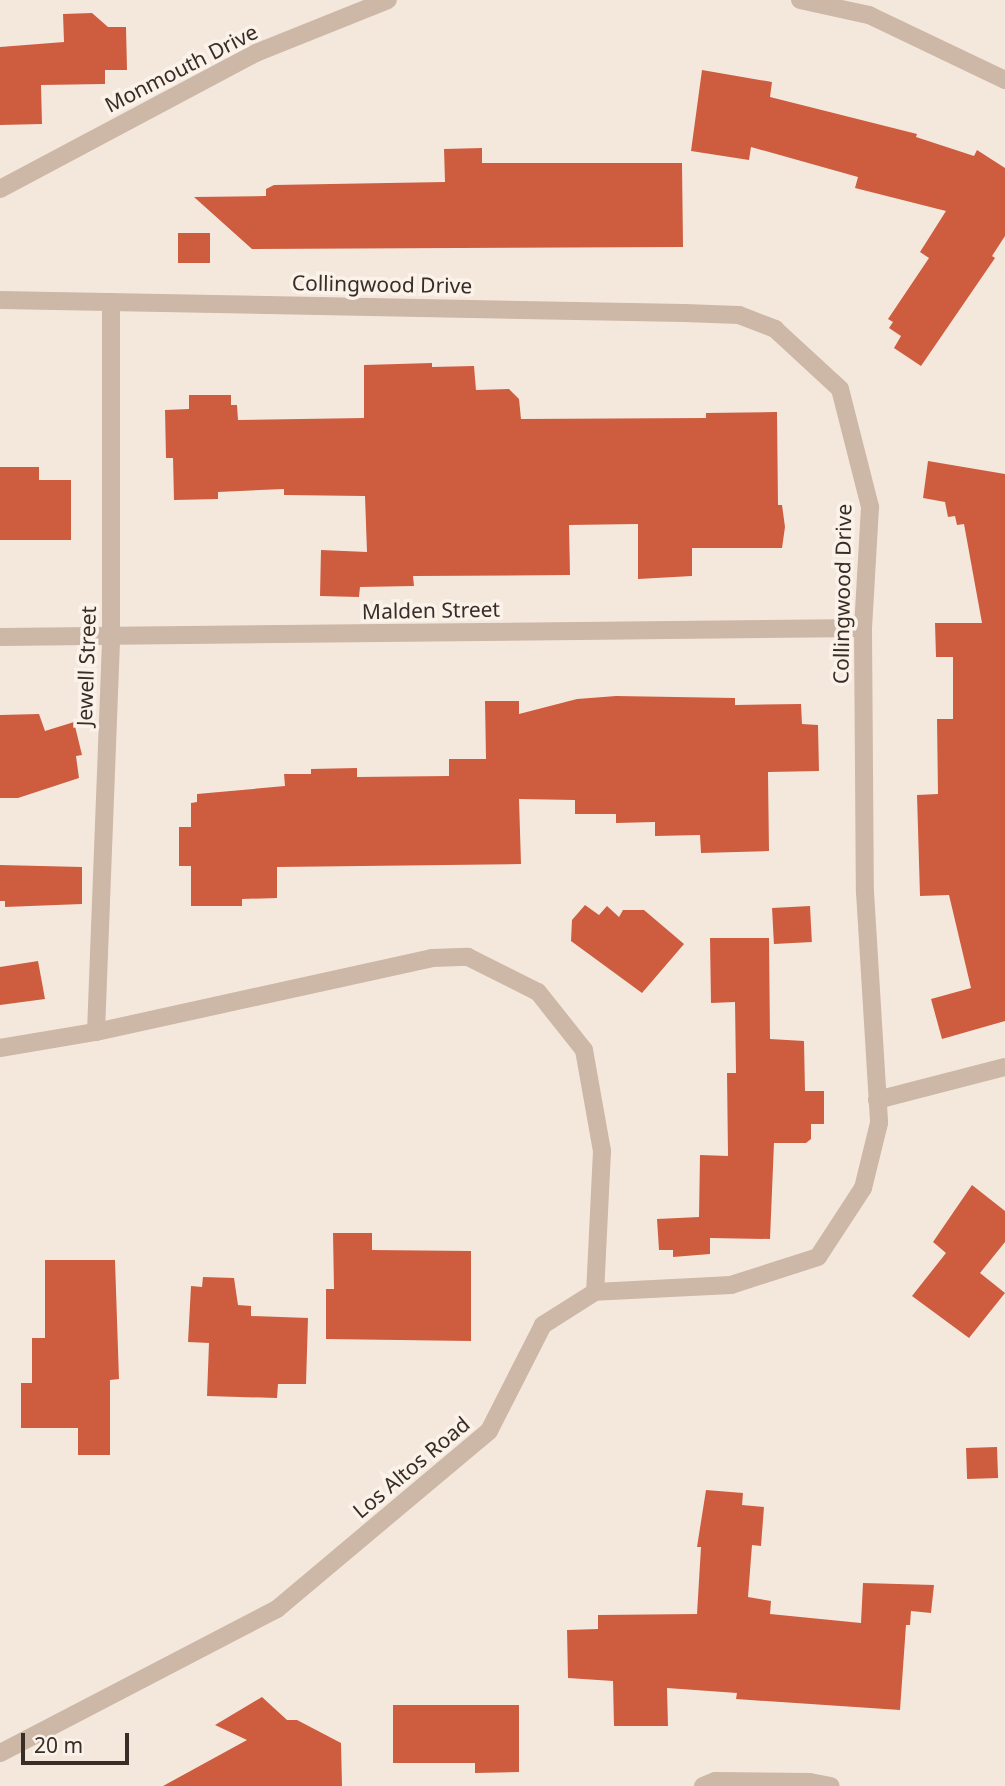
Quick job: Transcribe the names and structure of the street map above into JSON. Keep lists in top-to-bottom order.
{
  "streets": {
    "street": [
      "Monmouth Drive",
      "Collingwood Drive",
      "Malden Street",
      "Jewell Street",
      "Los Altos Road"
    ]
  },
  "crossings": [
    ["Collingwood Drive", "Malden Street"],
    ["Collingwood Drive", "Jewell Street"],
    ["Collingwood Drive", "Los Altos Road"],
    ["Malden Street", "Jewell Street"]
  ],
  "scale_bar": "20 m"
}
